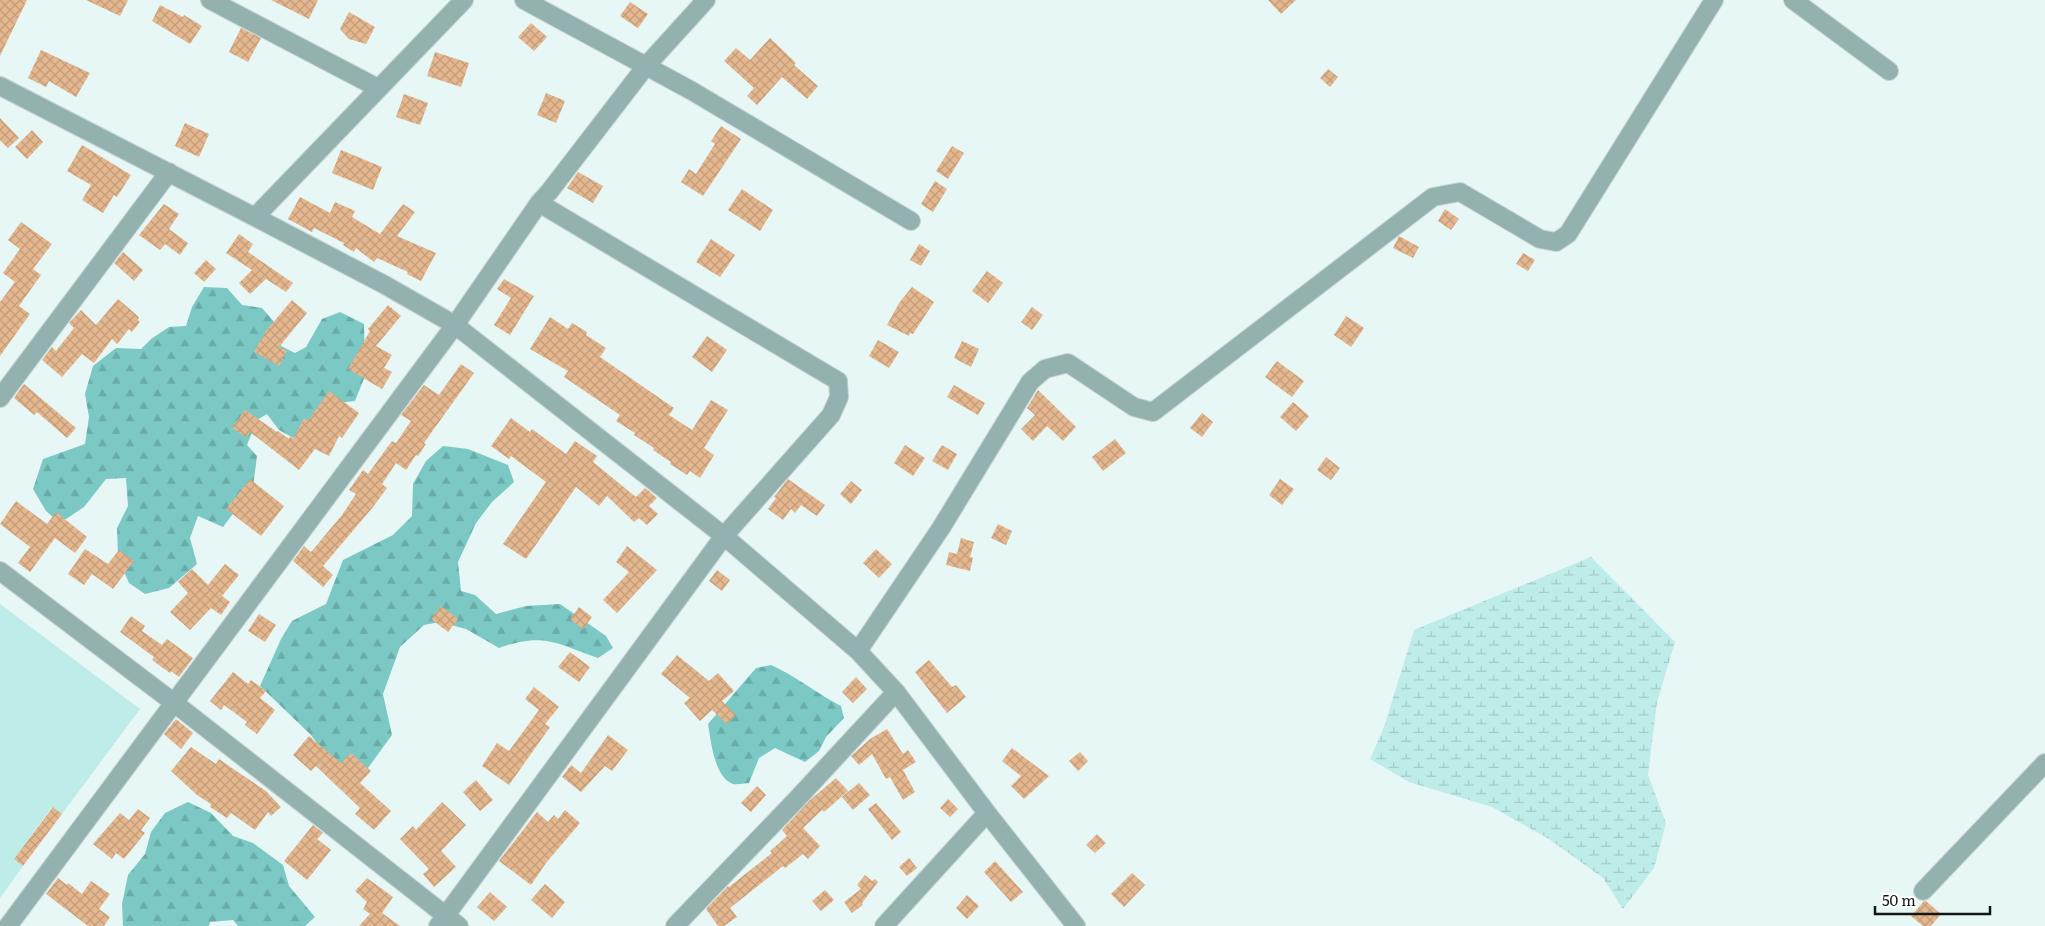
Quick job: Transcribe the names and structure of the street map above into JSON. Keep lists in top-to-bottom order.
{
  "scale_bar": "50 m"
}
